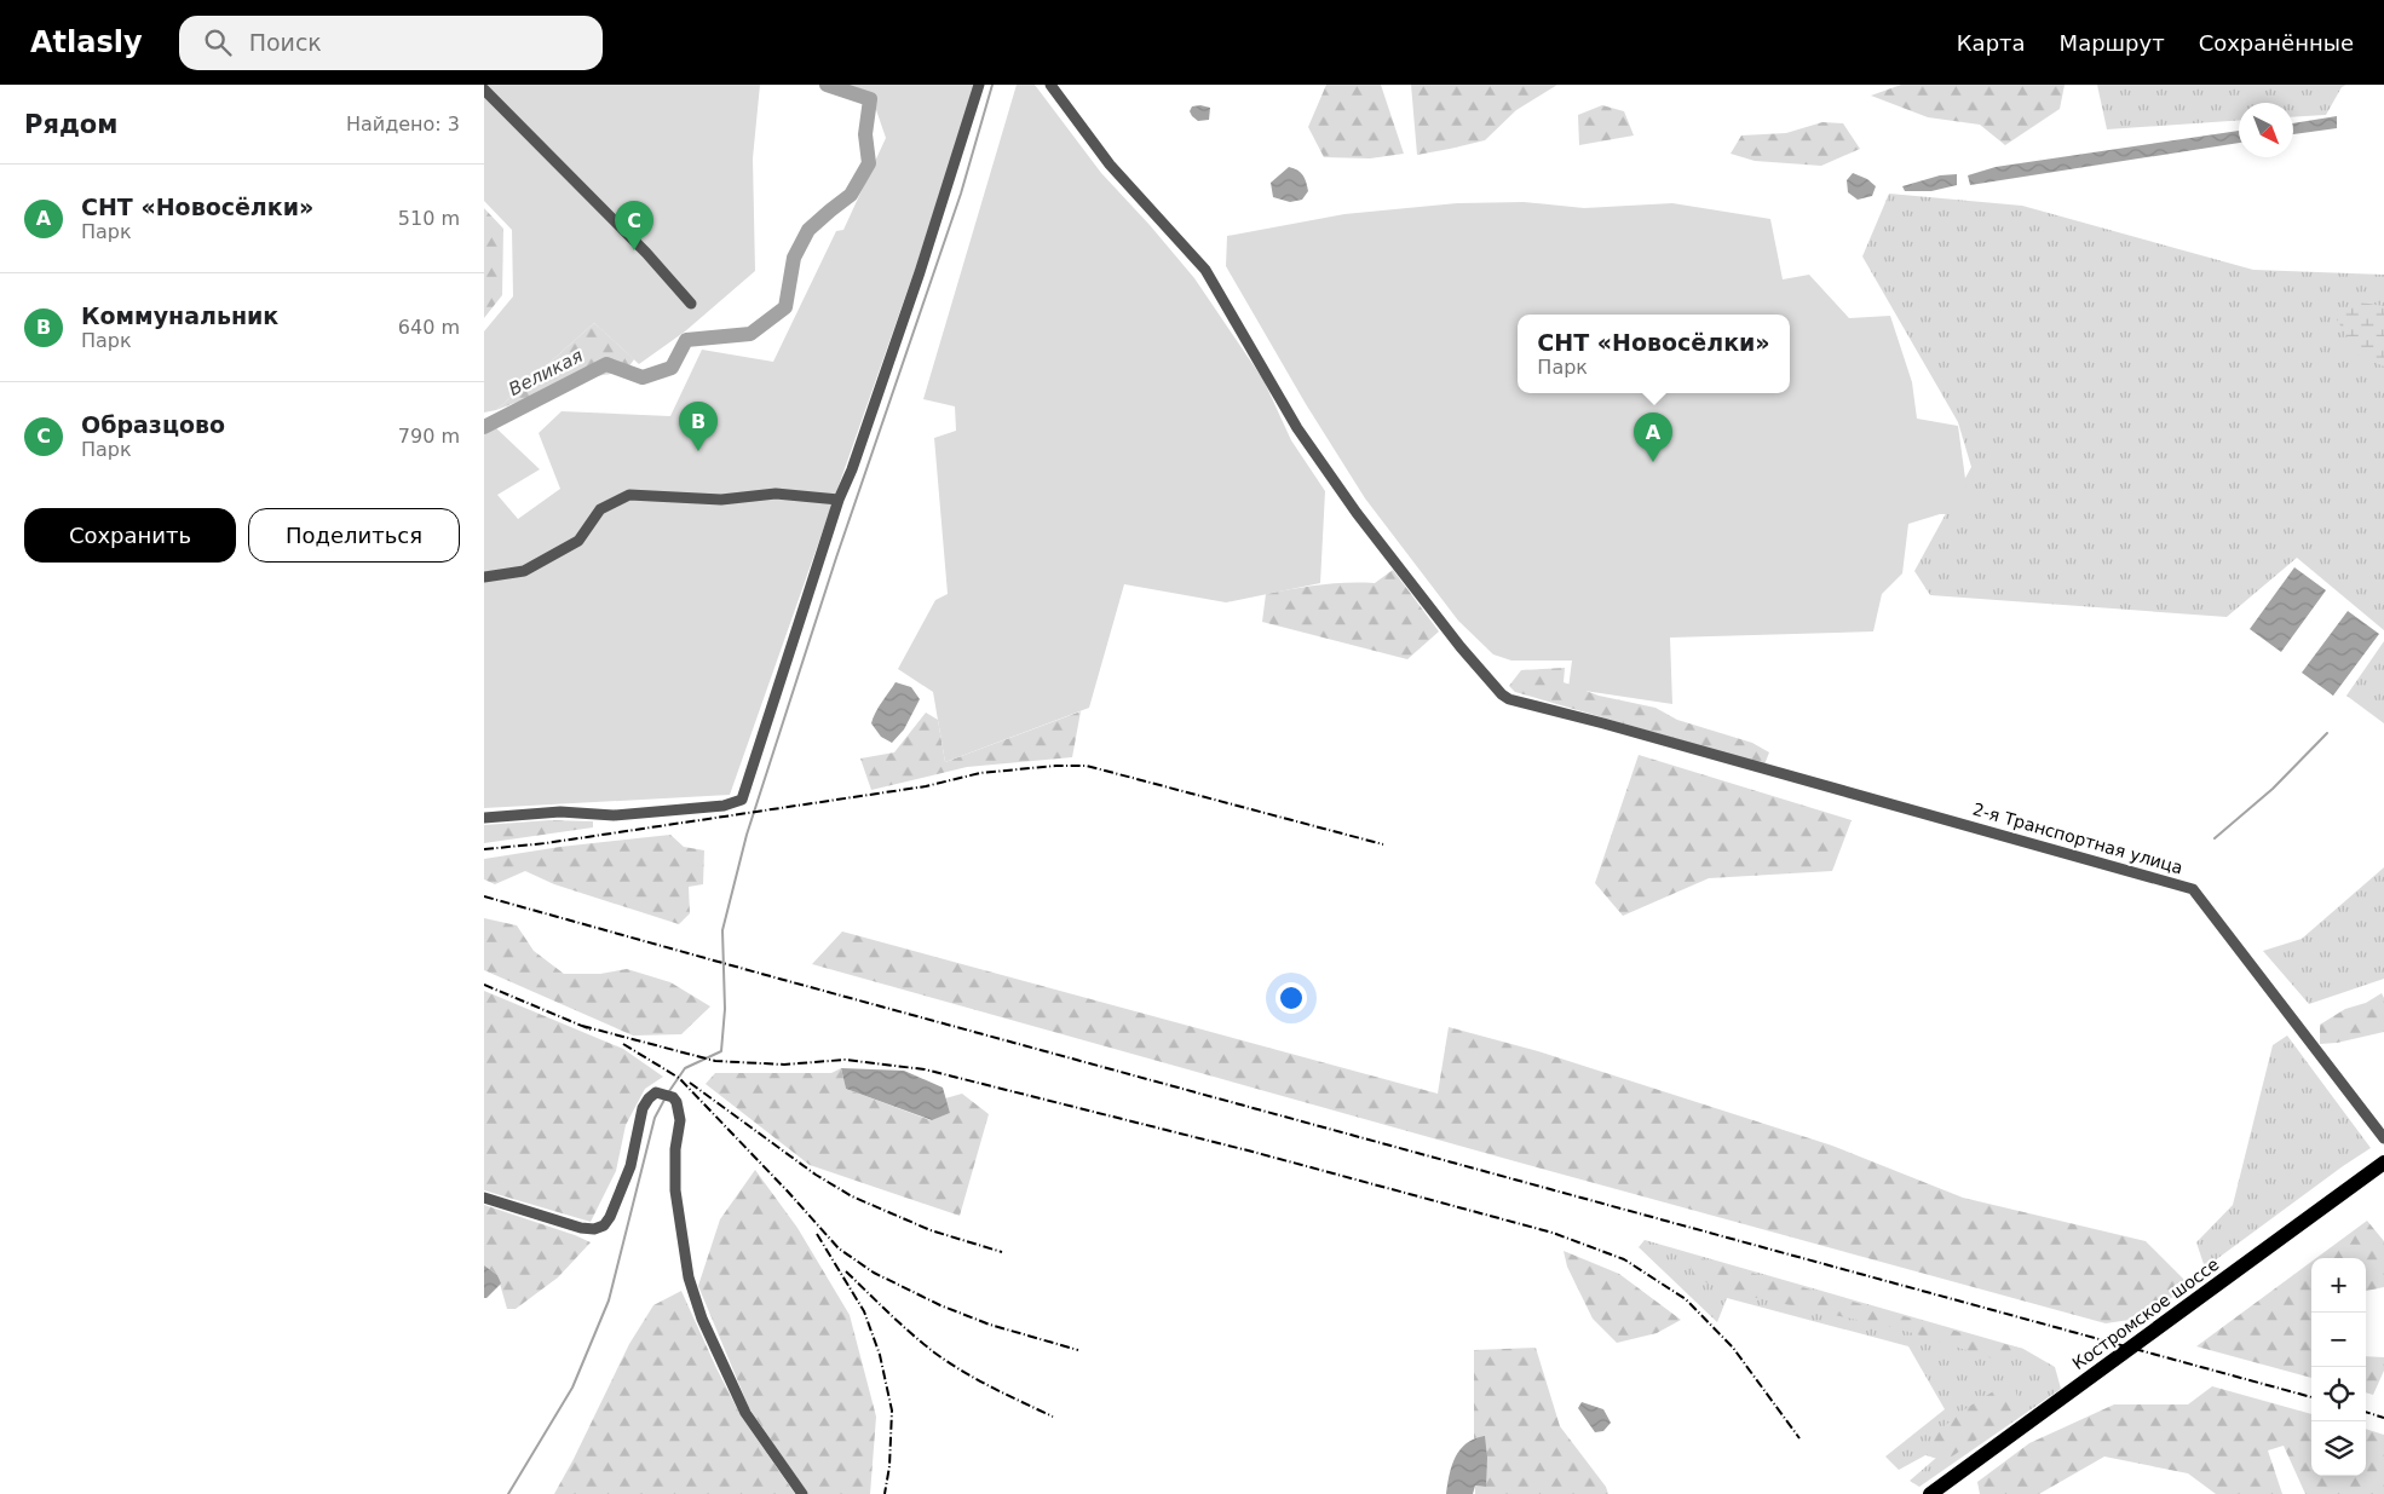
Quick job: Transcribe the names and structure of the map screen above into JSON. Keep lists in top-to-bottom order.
{
  "streets": {
    "highway": ["Костромское шоссе"],
    "street": ["2-я Транспортная улица"]
  },
  "water": ["Великая"],
  "north": "bottom right",
  "page": {
    "header": "Atlasly",
    "search": "Поиск",
    "nav": ["Карта", "Маршрут", "Сохранённые"],
    "heading": ["Рядом", "Найдено: 3"],
    "list": [
      {
        "mark": "A",
        "name": "СНТ «Новосёлки»",
        "note": "Парк",
        "value": "510 m"
      },
      {
        "mark": "B",
        "name": "Коммунальник",
        "note": "Парк",
        "value": "640 m"
      },
      {
        "mark": "C",
        "name": "Образцово",
        "note": "Парк",
        "value": "790 m"
      }
    ],
    "pins": ["C", "B", "A"],
    "popup": ["СНТ «Новосёлки»", "Парк"],
    "buttons": ["Сохранить", "Поделиться"],
    "map_buttons": ["+", "−"]
  }
}
